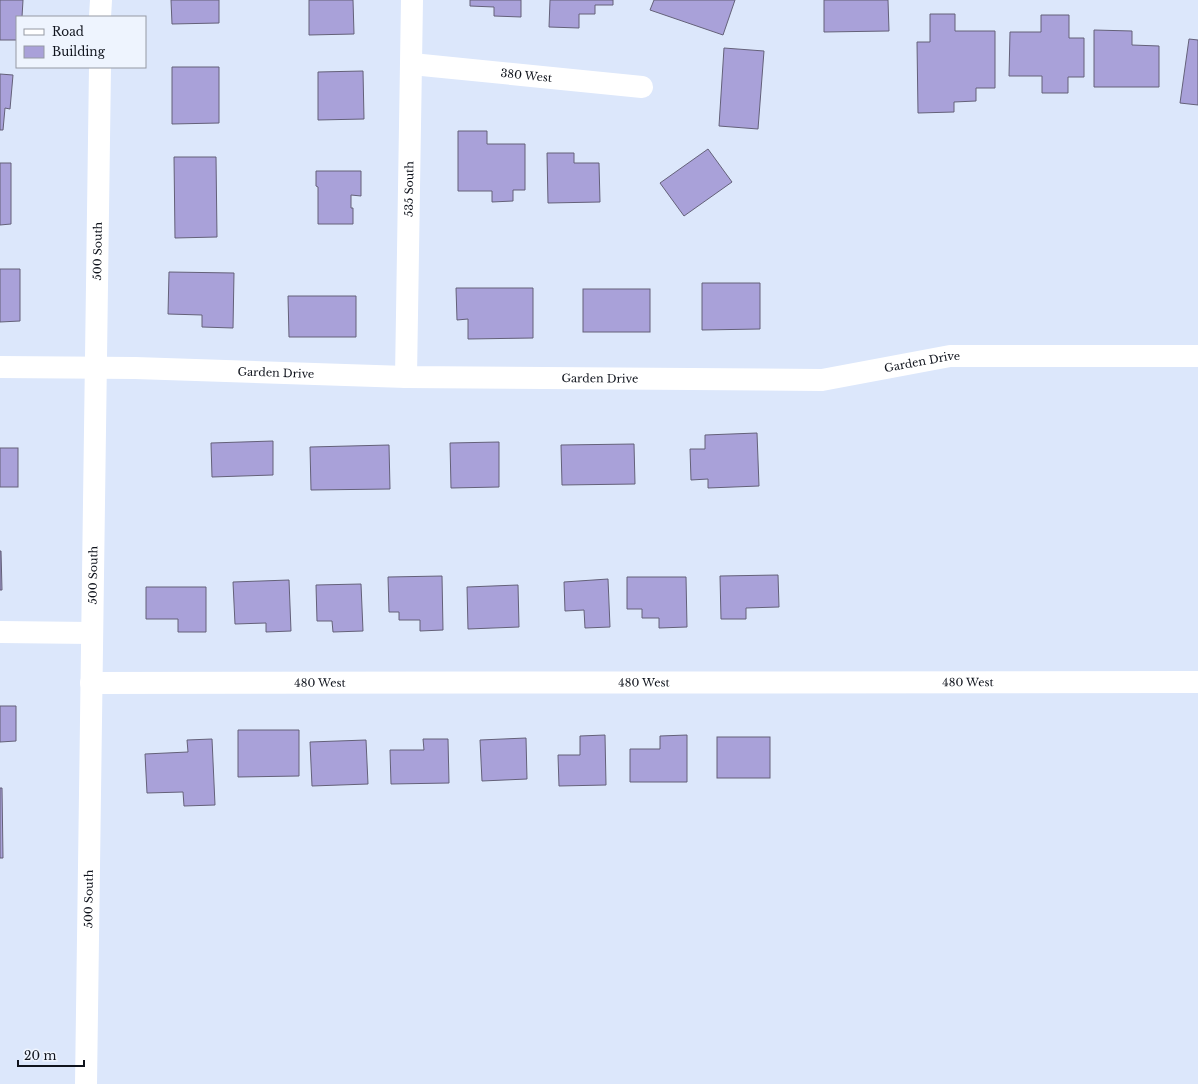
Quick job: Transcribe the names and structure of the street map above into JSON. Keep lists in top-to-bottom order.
{
  "streets": {
    "street": [
      "380 West",
      "535 South",
      "500 South",
      "Garden Drive",
      "480 West"
    ]
  },
  "crossings": [
    ["380 West", "535 South"],
    ["535 South", "Garden Drive"],
    ["500 South", "Garden Drive"],
    ["500 South", "480 West"]
  ],
  "legend": ["Road", "Building"],
  "scale_bar": "20 m"
}
